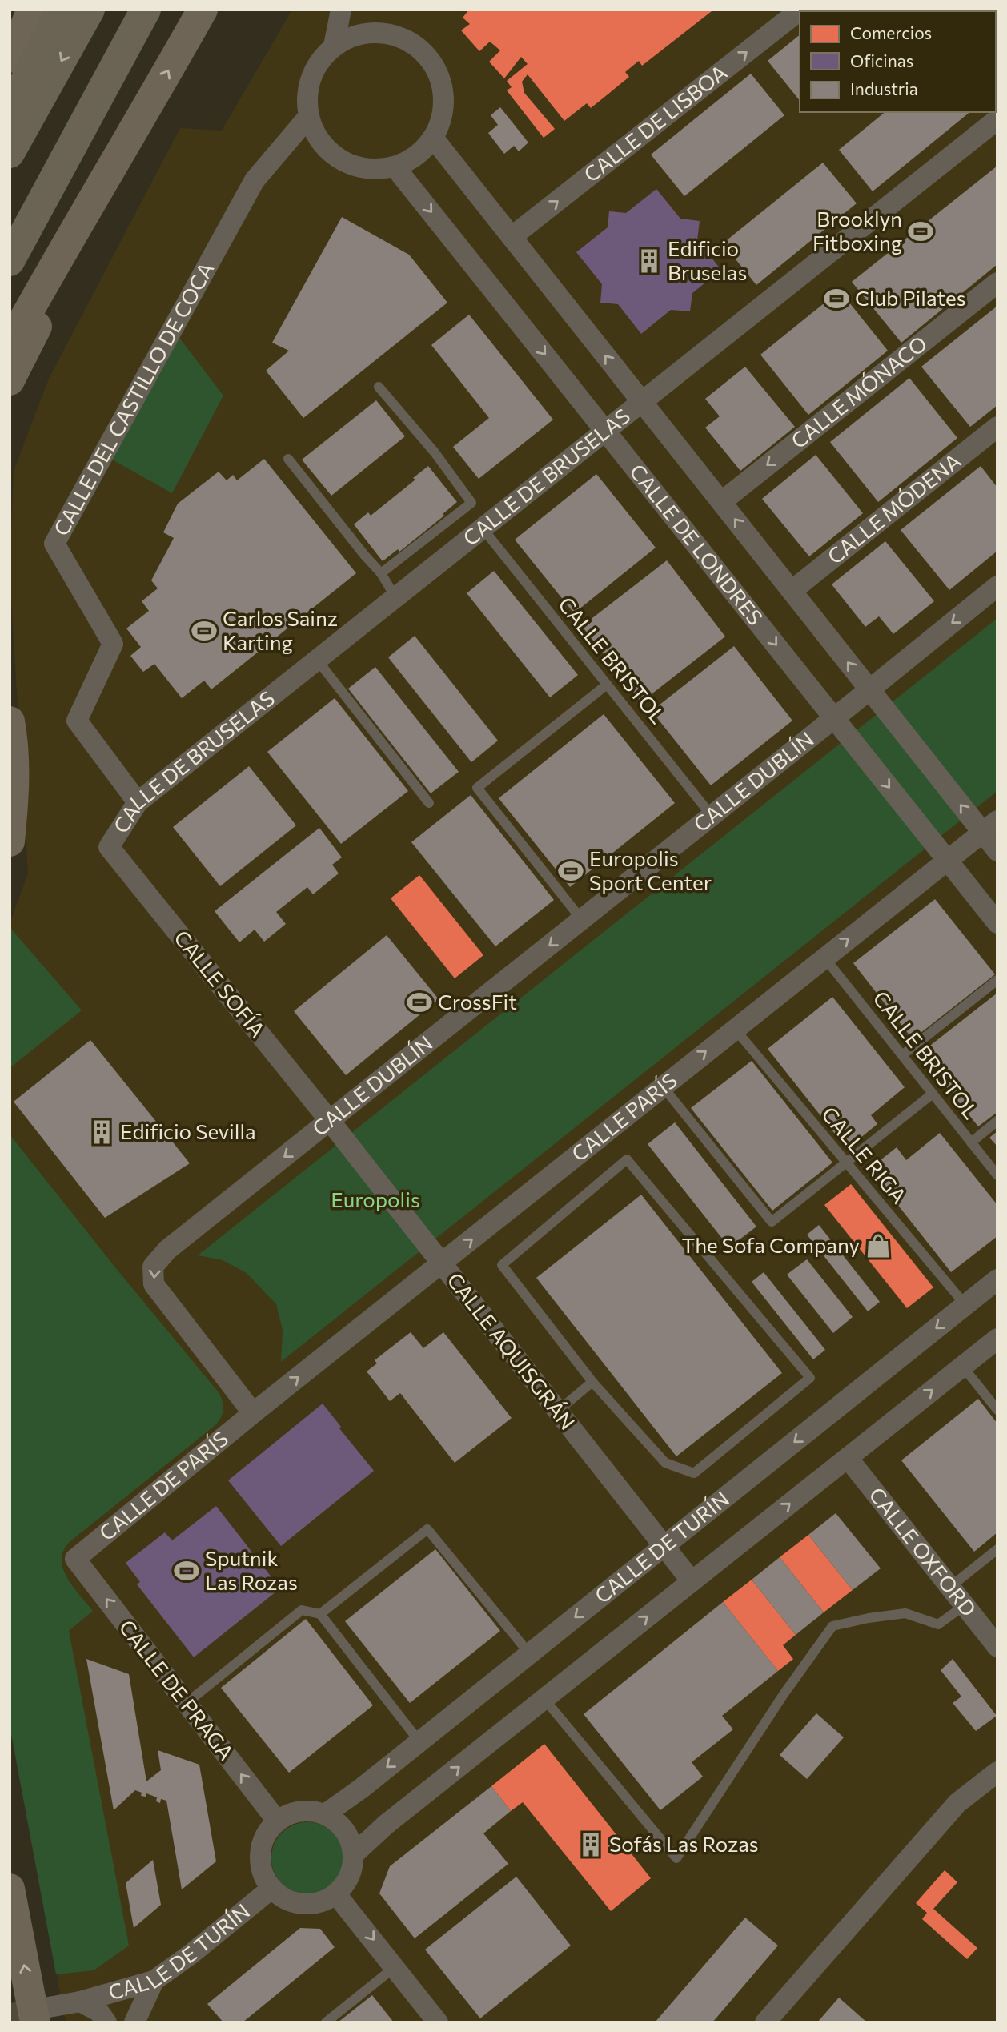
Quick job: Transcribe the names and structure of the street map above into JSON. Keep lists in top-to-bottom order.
{
  "streets": {
    "street": [
      "CALLE DE LISBOA",
      "CALLE MÓNACO",
      "CALLE DEL CASTILLO DE COCA",
      "CALLE DE BRUSELAS",
      "CALLE MÓDENA",
      "CALLE DE LONDRES",
      "CALLE DUBLÍN",
      "CALLE SOFÍA",
      "CALLE PARÍS",
      "CALLE AQUISGRÁN",
      "CALLE DE PARÍS",
      "CALLE DE TURÍN",
      "CALLE OXFORD",
      "CALLE DE PRAGA"
    ],
    "lane": ["CALLE BRISTOL", "CALLE RIGA"]
  },
  "crossings": [
    ["CALLE DEL CASTILLO DE COCA", "CALLE DE BRUSELAS"],
    ["CALLE DEL CASTILLO DE COCA", "CALLE DE LONDRES"],
    ["CALLE DE BRUSELAS", "CALLE DE LONDRES"],
    ["CALLE DE BRUSELAS", "CALLE BRISTOL"],
    ["CALLE DE BRUSELAS", "CALLE SOFÍA"],
    ["CALLE DE LONDRES", "CALLE DUBLÍN"],
    ["CALLE DE LONDRES", "CALLE PARÍS"],
    ["CALLE BRISTOL", "CALLE DUBLÍN"],
    ["CALLE BRISTOL", "CALLE PARÍS"],
    ["CALLE DUBLÍN", "CALLE SOFÍA"],
    ["CALLE DUBLÍN", "CALLE PARÍS"],
    ["CALLE DUBLÍN", "CALLE AQUISGRÁN"],
    ["CALLE DUBLÍN", "CALLE DE PARÍS"],
    ["CALLE SOFÍA", "CALLE AQUISGRÁN"],
    ["CALLE PARÍS", "CALLE RIGA"],
    ["CALLE PARÍS", "CALLE AQUISGRÁN"],
    ["CALLE PARÍS", "CALLE DE PARÍS"],
    ["CALLE RIGA", "CALLE DE TURÍN"],
    ["CALLE AQUISGRÁN", "CALLE DE TURÍN"],
    ["CALLE DE PARÍS", "CALLE DE PRAGA"],
    ["CALLE DE TURÍN", "CALLE DE PRAGA"]
  ],
  "one_way": [
    "CALLE DE LISBOA",
    "CALLE MÓNACO",
    "CALLE DUBLÍN",
    "CALLE PARÍS",
    "CALLE DE PRAGA"
  ],
  "parks": ["Europolis"],
  "places": {
    "sports": [
      "Brooklyn Fitboxing",
      "Club Pilates",
      "Carlos Sainz Karting",
      "Europolis Sport Center",
      "CrossFit",
      "Sputnik Las Rozas"
    ],
    "building": ["Edificio Bruselas", "Edificio Sevilla", "Sofás Las Rozas"],
    "shop": ["The Sofa Company"]
  },
  "legend": ["Comercios", "Oficinas", "Industria"]
}
